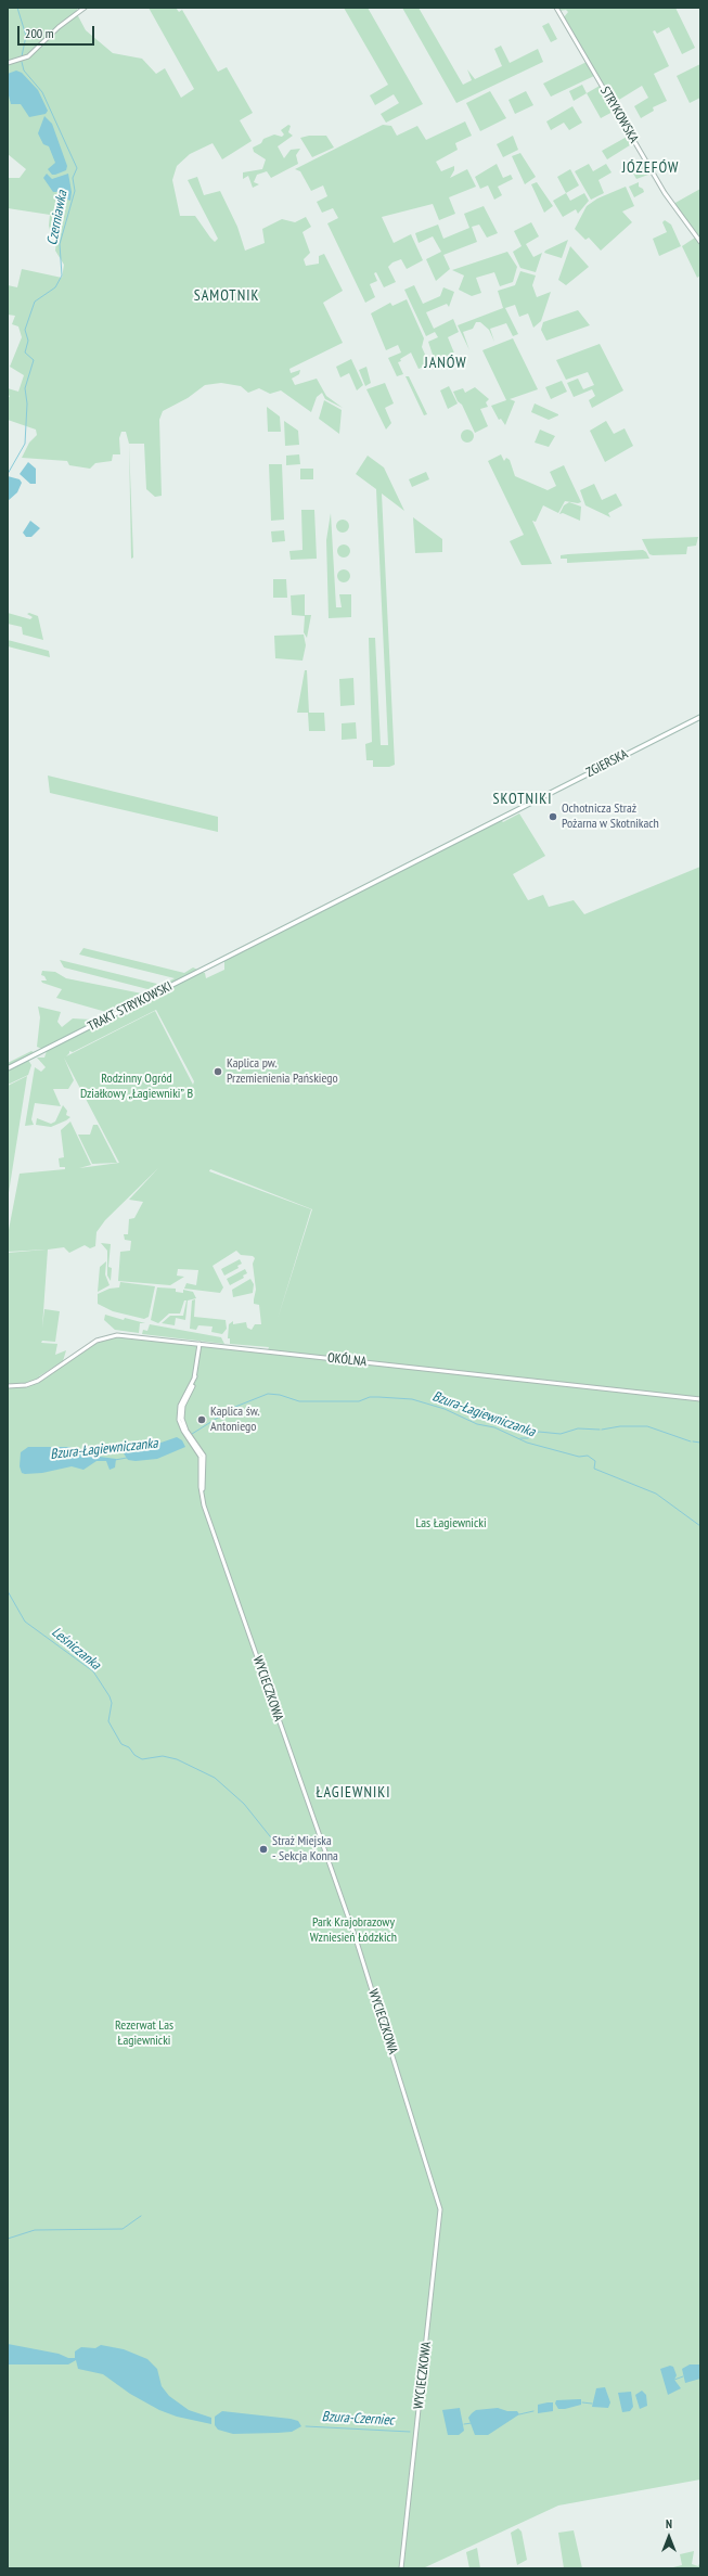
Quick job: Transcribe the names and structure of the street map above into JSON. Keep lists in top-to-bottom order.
{
  "streets": {
    "main road": ["ZGIERSKA", "TRAKT STRYKOWSKI"],
    "street": ["STRYKOWSKA", "OKÓLNA", "WYCIECZKOWA"]
  },
  "crossings": [
    ["ZGIERSKA", "TRAKT STRYKOWSKI"],
    ["OKÓLNA", "WYCIECZKOWA"]
  ],
  "districts": [
    "JÓZEFÓW",
    "SAMOTNIK",
    "JANÓW",
    "SKOTNIKI",
    "ŁAGIEWNIKI"
  ],
  "water": [
    "Czerniawka",
    "Bzura-Łagiewniczanka",
    "Leśniczanka",
    "Bzura-Czerniec"
  ],
  "parks": [
    "Rodzinny Ogród Działkowy „Łagiewniki” B",
    "Las Łagiewnicki",
    "Park Krajobrazowy Wzniesień Łódzkich",
    "Rezerwat Las Łagiewnicki"
  ],
  "places": [
    "Ochotnicza Straż Pożarna w Skotnikach",
    "Kaplica pw. Przemienienia Pańskiego",
    "Kaplica św. Antoniego",
    "Straż Miejska - Sekcja Konna"
  ],
  "scale_bar": "200 m",
  "north": "top"
}
